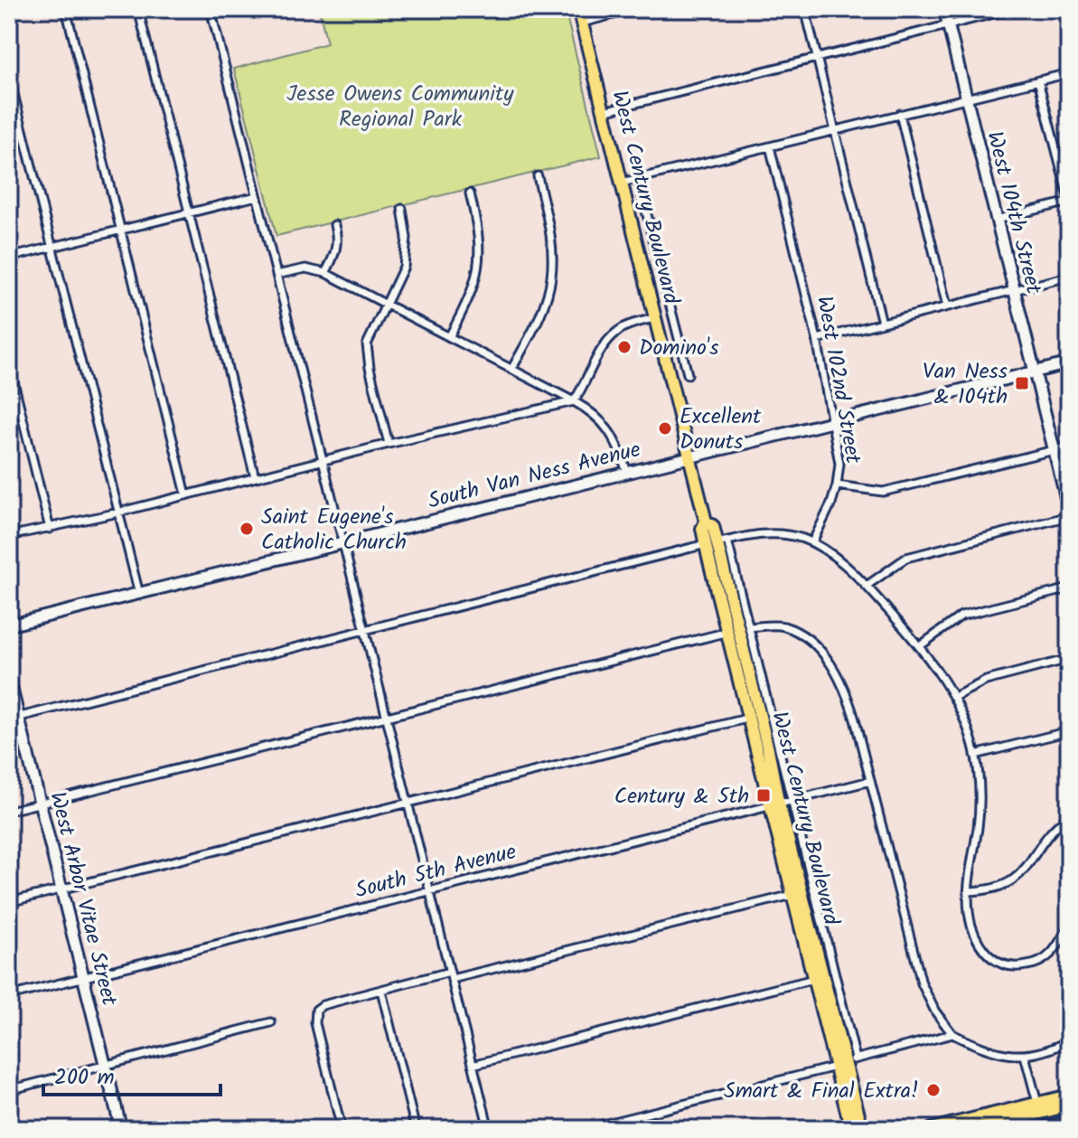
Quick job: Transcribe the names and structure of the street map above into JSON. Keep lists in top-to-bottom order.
{
  "streets": {
    "main road": ["West Century Boulevard"],
    "street": [
      "West 104th Street",
      "West 102nd Street",
      "South Van Ness Avenue",
      "South 5th Avenue",
      "West Arbor Vitae Street"
    ]
  },
  "crossings": [
    ["West Century Boulevard", "South Van Ness Avenue"],
    ["West Century Boulevard", "South 5th Avenue"],
    ["West 104th Street", "South Van Ness Avenue"],
    ["West 102nd Street", "South Van Ness Avenue"],
    ["South 5th Avenue", "West Arbor Vitae Street"]
  ],
  "parks": ["Jesse Owens Community Regional Park"],
  "places": {
    "other": [
      "Domino's",
      "Excellent Donuts",
      "Saint Eugene's Catholic Church",
      "Smart & Final Extra!"
    ],
    "transit": ["Van Ness & 104th", "Century & 5th"]
  },
  "scale_bar": "200 m"
}
